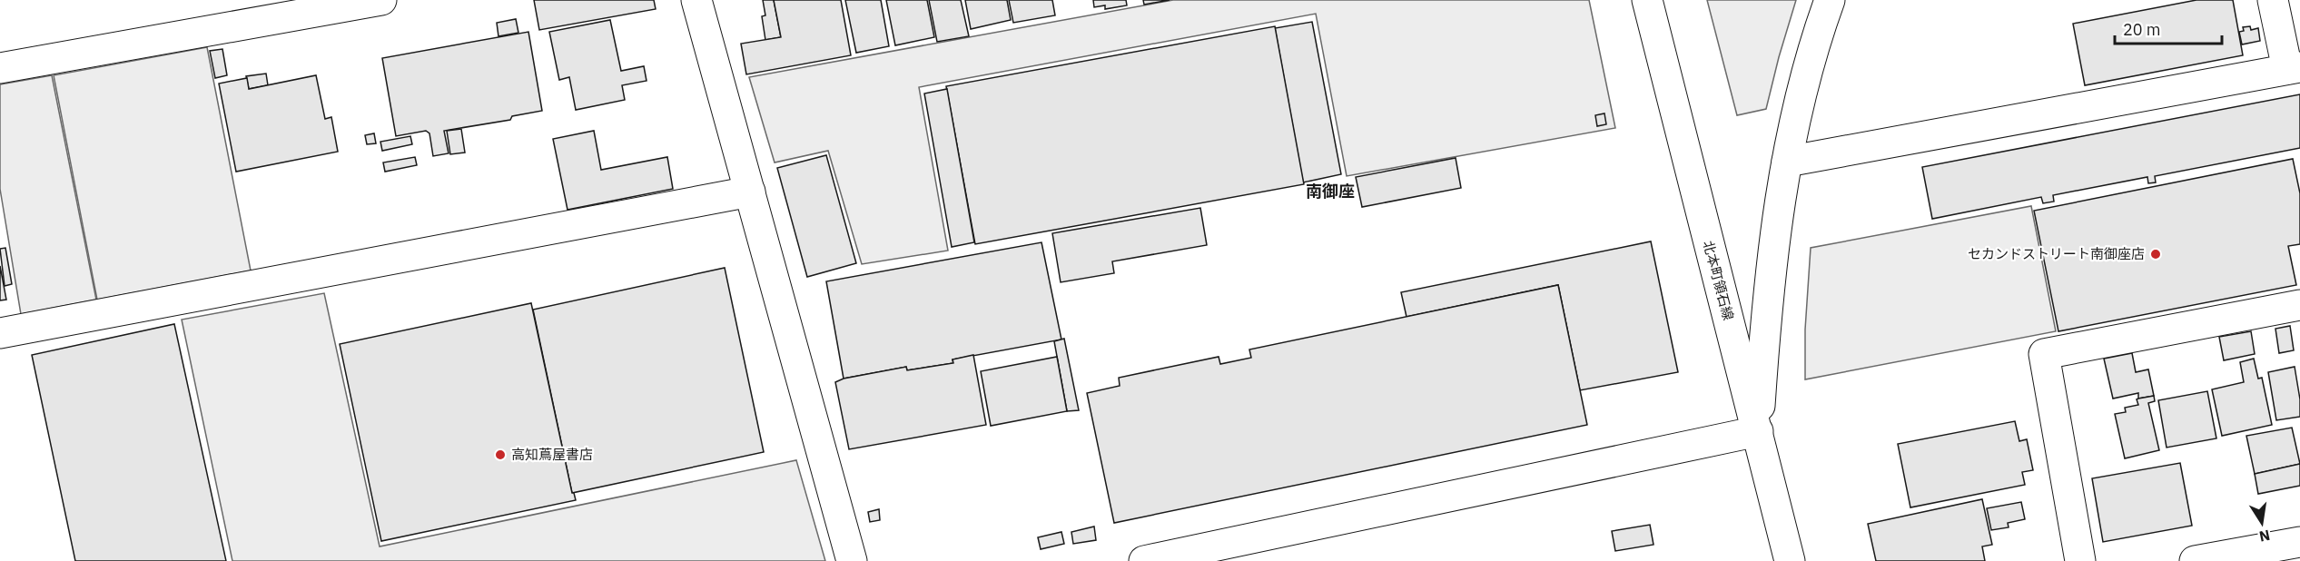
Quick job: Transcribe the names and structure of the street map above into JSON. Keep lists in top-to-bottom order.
{
  "streets": {
    "street": ["北本町領石線"]
  },
  "districts": ["南御座"],
  "places": ["セカンドストリート南御座店", "高知蔦屋書店"],
  "scale_bar": "20 m",
  "north": "bottom"
}
